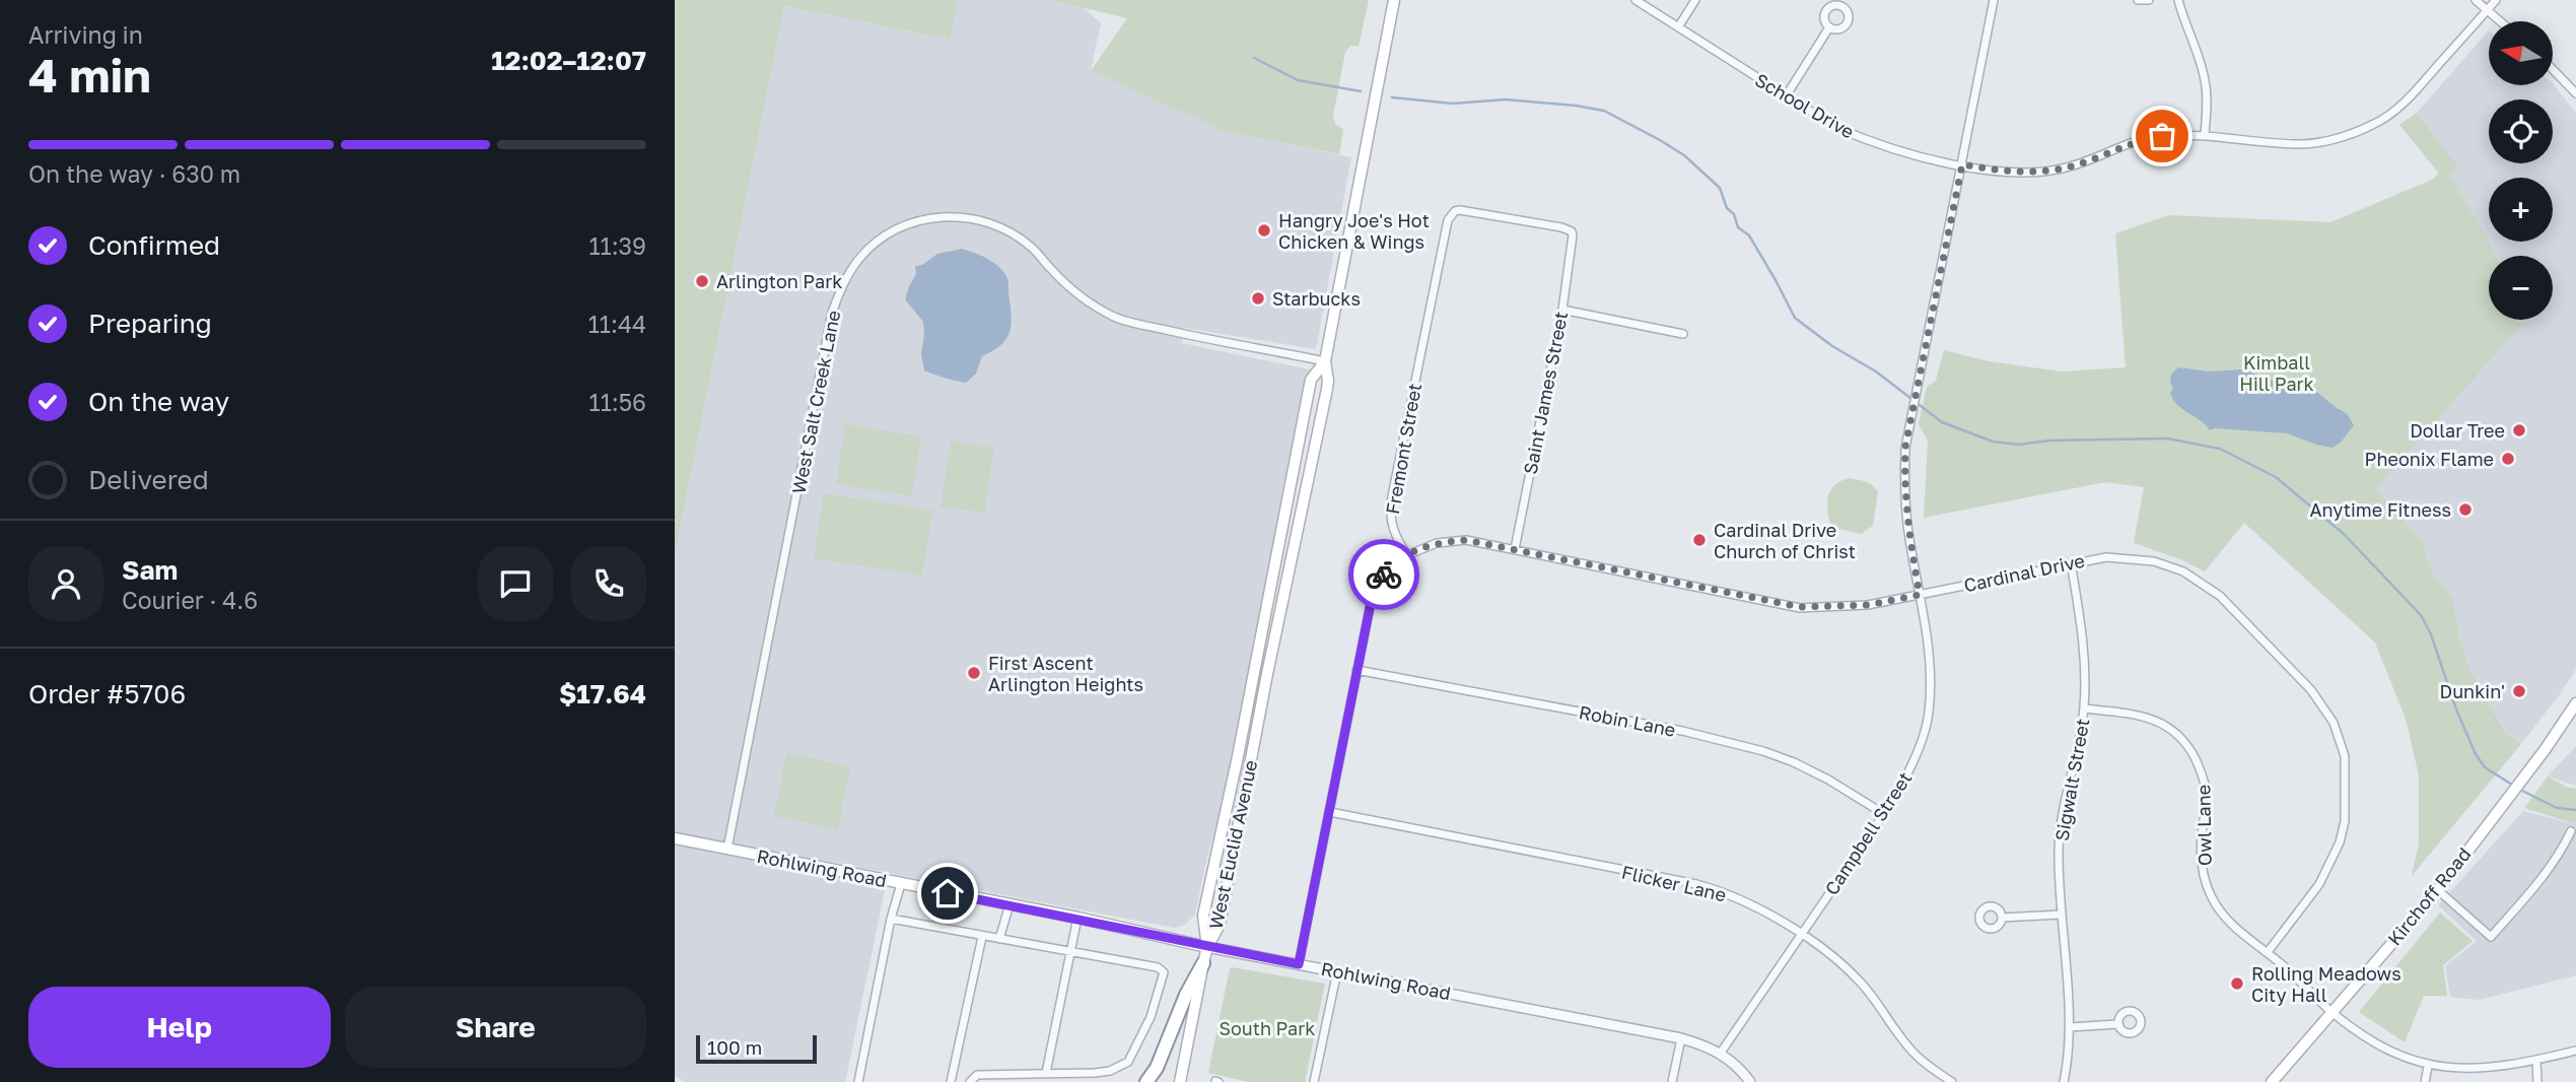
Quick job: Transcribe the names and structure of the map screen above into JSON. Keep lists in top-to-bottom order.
{
  "streets": {
    "main road": ["West Euclid Avenue", "Rohlwing Road", "Kirchoff Road"],
    "street": [
      "School Drive",
      "Saint James Street",
      "West Salt Creek Lane",
      "Fremont Street",
      "Cardinal Drive",
      "Robin Lane",
      "Sigwalt Street",
      "Owl Lane",
      "Campbell Street",
      "Flicker Lane"
    ]
  },
  "crossings": [
    ["School Drive", "Campbell Street"],
    ["Saint James Street", "Fremont Street"],
    ["Saint James Street", "Cardinal Drive"],
    ["West Salt Creek Lane", "West Euclid Avenue"],
    ["West Salt Creek Lane", "Rohlwing Road"],
    ["Fremont Street", "Cardinal Drive"],
    ["Cardinal Drive", "Sigwalt Street"],
    ["Cardinal Drive", "Owl Lane"],
    ["Cardinal Drive", "Campbell Street"],
    ["Robin Lane", "Campbell Street"],
    ["Sigwalt Street", "Owl Lane"],
    ["Owl Lane", "Kirchoff Road"],
    ["Campbell Street", "Rohlwing Road"],
    ["Campbell Street", "Flicker Lane"],
    ["West Euclid Avenue", "Rohlwing Road"]
  ],
  "parks": ["Kimball Hill Park", "South Park"],
  "places": [
    "Hangry Joe's Hot Chicken & Wings",
    "Arlington Park",
    "Starbucks",
    "Dollar Tree",
    "Pheonix Flame",
    "Anytime Fitness",
    "Cardinal Drive Church of Christ",
    "First Ascent Arlington Heights",
    "Dunkin'",
    "Rolling Meadows City Hall"
  ],
  "scale_bar": "100 m",
  "north": "left",
  "page": {
    "heading": ["4 min", "Arriving in", "12:02–12:07"],
    "panel": [
      "Sam",
      "Courier · 4.6",
      "Order #5706",
      "$17.64"
    ],
    "map_buttons": ["+", "−"],
    "bar": "On the way · 630 m",
    "list": [
      ["Confirmed", "11:39"],
      ["Preparing", "11:44"],
      ["On the way", "11:56"],
      "Delivered"
    ],
    "buttons": ["Help", "Share"],
    "scale": "100 m"
  }
}
